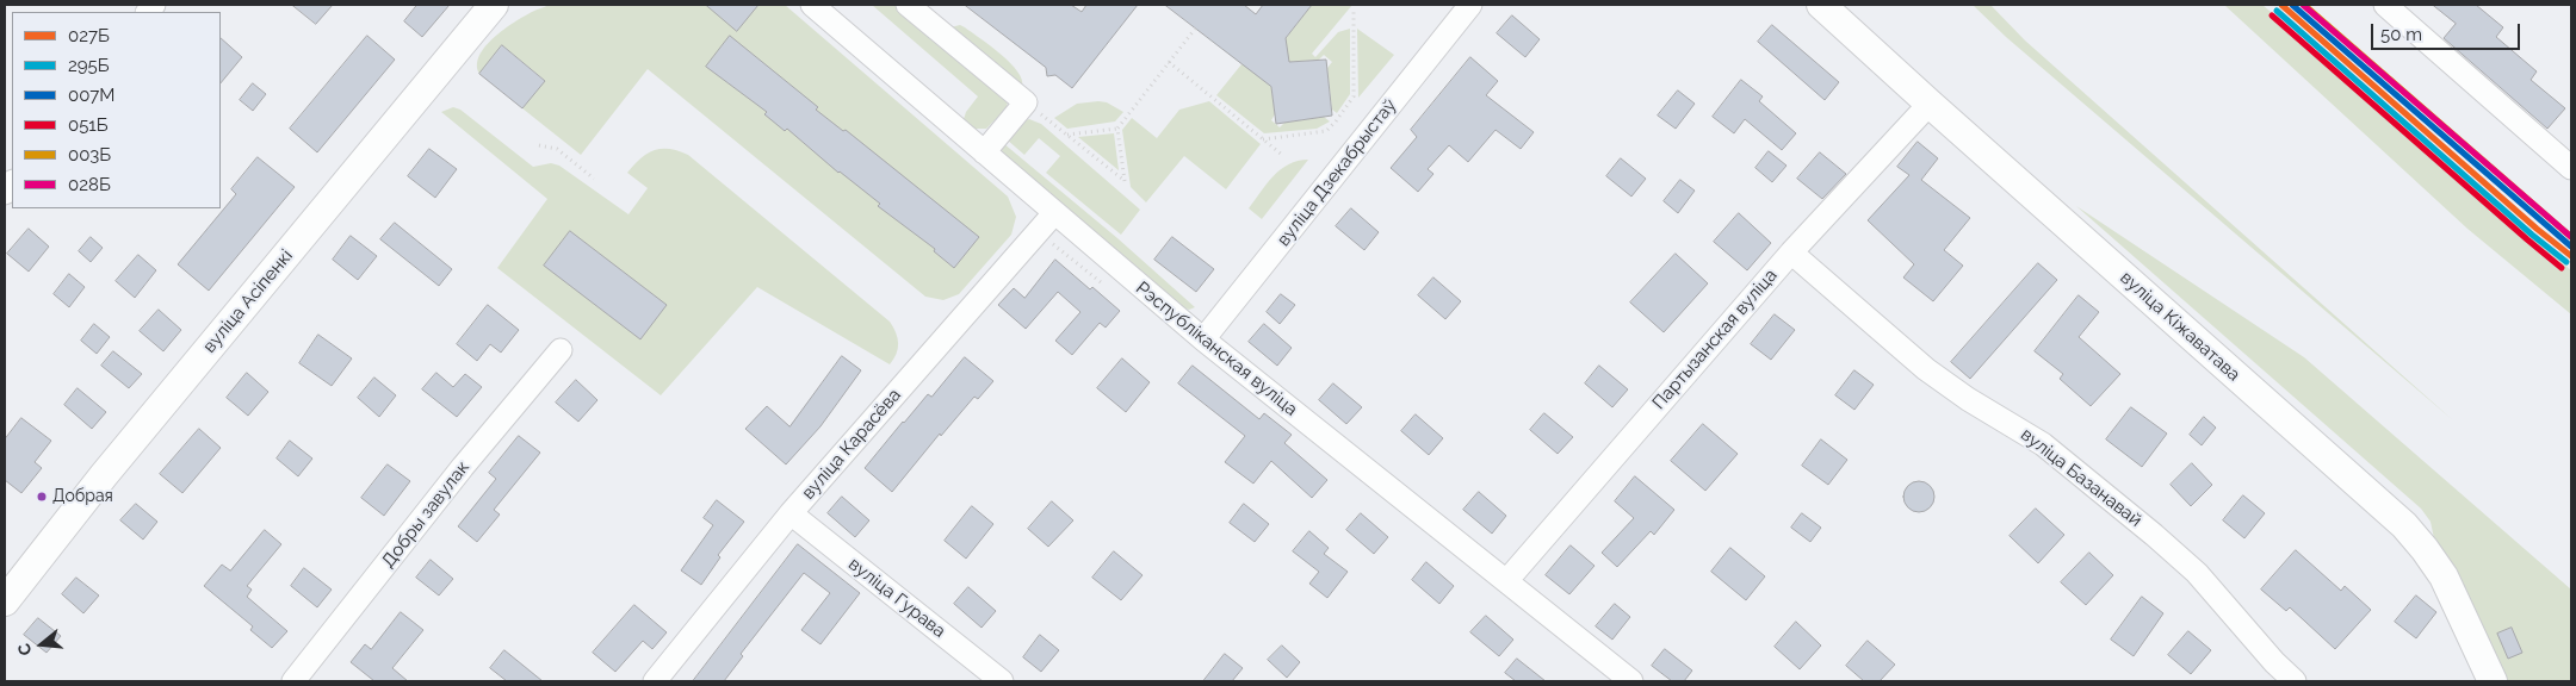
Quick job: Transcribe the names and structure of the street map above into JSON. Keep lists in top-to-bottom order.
{
  "streets": {
    "main road": ["вуліца Асіпенкі", "вуліца Кіжаватава"],
    "street": [
      "вуліца Дзекабрыстаў",
      "Партызанская вуліца",
      "Рэспубліканская вуліца",
      "вуліца Карасёва",
      "вуліца Базанавай",
      "Добры завулак",
      "вуліца Гурава"
    ]
  },
  "crossings": [
    ["вуліца Дзекабрыстаў", "Рэспубліканская вуліца"],
    ["вуліца Кіжаватава", "Партызанская вуліца"],
    ["Партызанская вуліца", "Рэспубліканская вуліца"],
    ["Партызанская вуліца", "вуліца Базанавай"],
    ["Рэспубліканская вуліца", "вуліца Карасёва"],
    ["вуліца Карасёва", "вуліца Гурава"]
  ],
  "places": ["Добрая"],
  "lines": [
    "transit line 027Б",
    "transit line 007М",
    "transit line 003Б",
    "transit line 028Б",
    "transit line 295Б",
    "transit line 051Б"
  ],
  "legend": [
    "027Б",
    "295Б",
    "007М",
    "051Б",
    "003Б",
    "028Б"
  ],
  "scale_bar": "50 m",
  "north": "left"
}
